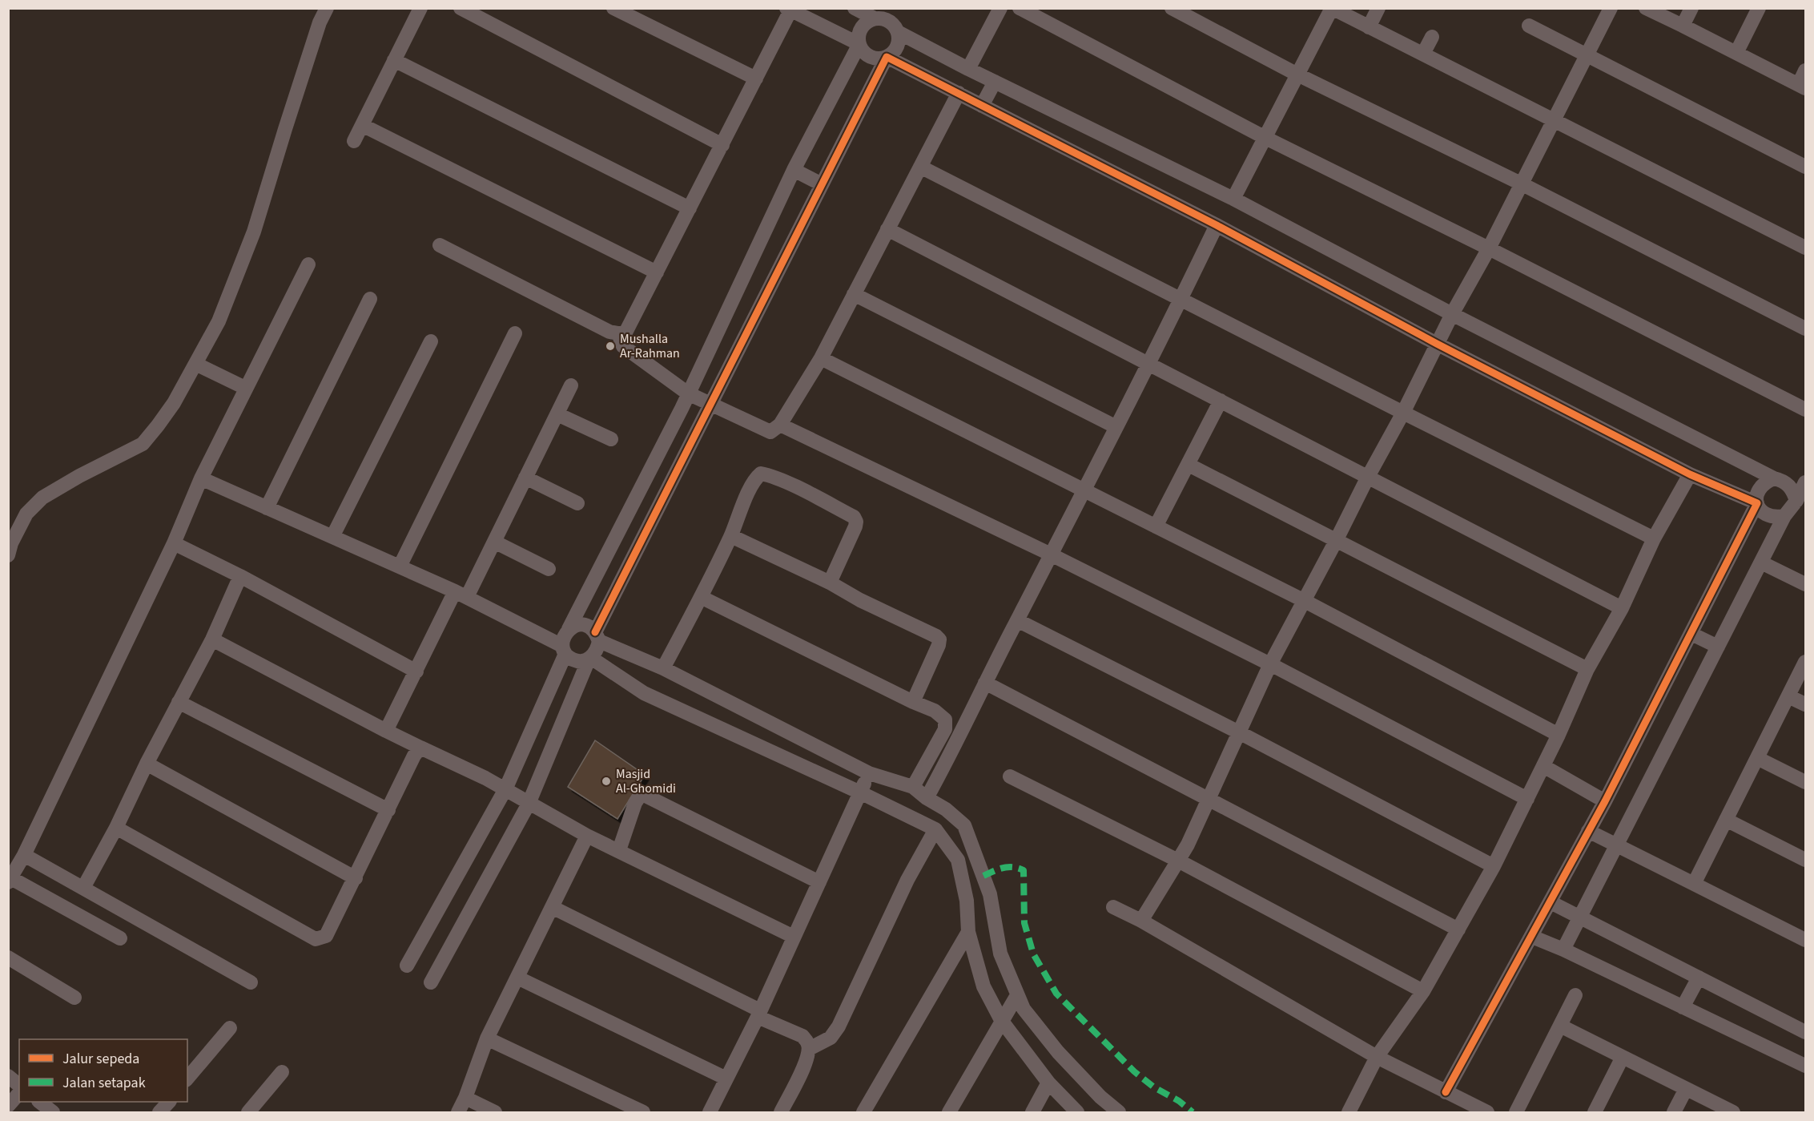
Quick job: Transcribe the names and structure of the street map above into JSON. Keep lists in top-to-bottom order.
{
  "places": ["Mushalla Ar-Rahman", "Masjid Al-Ghomidi"],
  "legend": ["Jalur sepeda", "Jalan setapak"]
}
